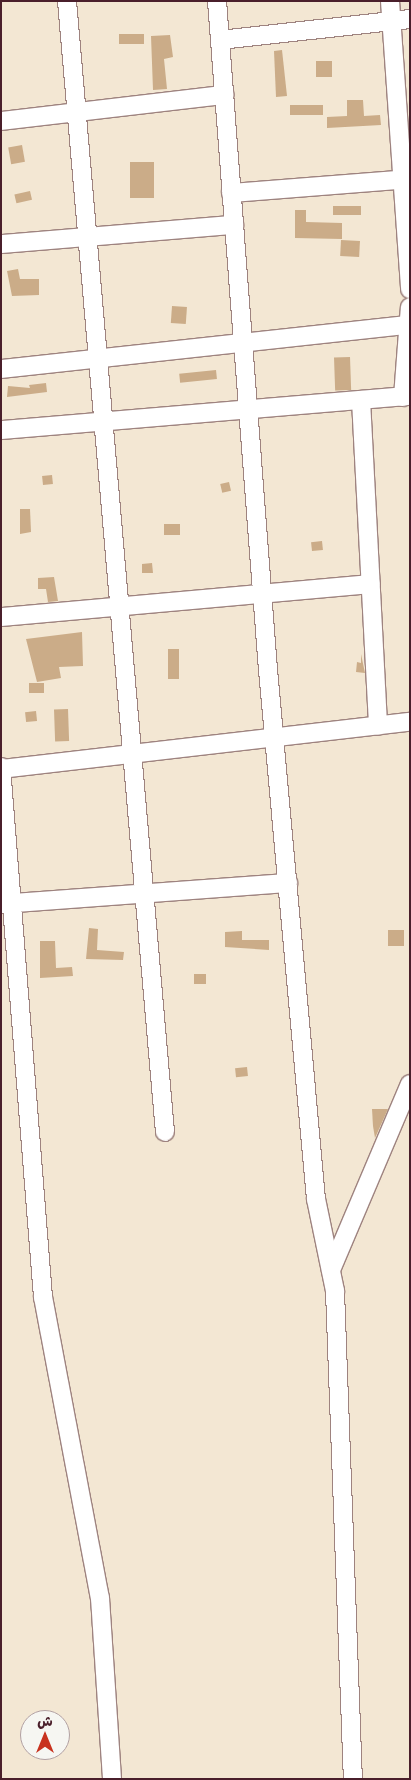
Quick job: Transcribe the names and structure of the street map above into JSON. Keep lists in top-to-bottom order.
{
  "north": "top"
}
